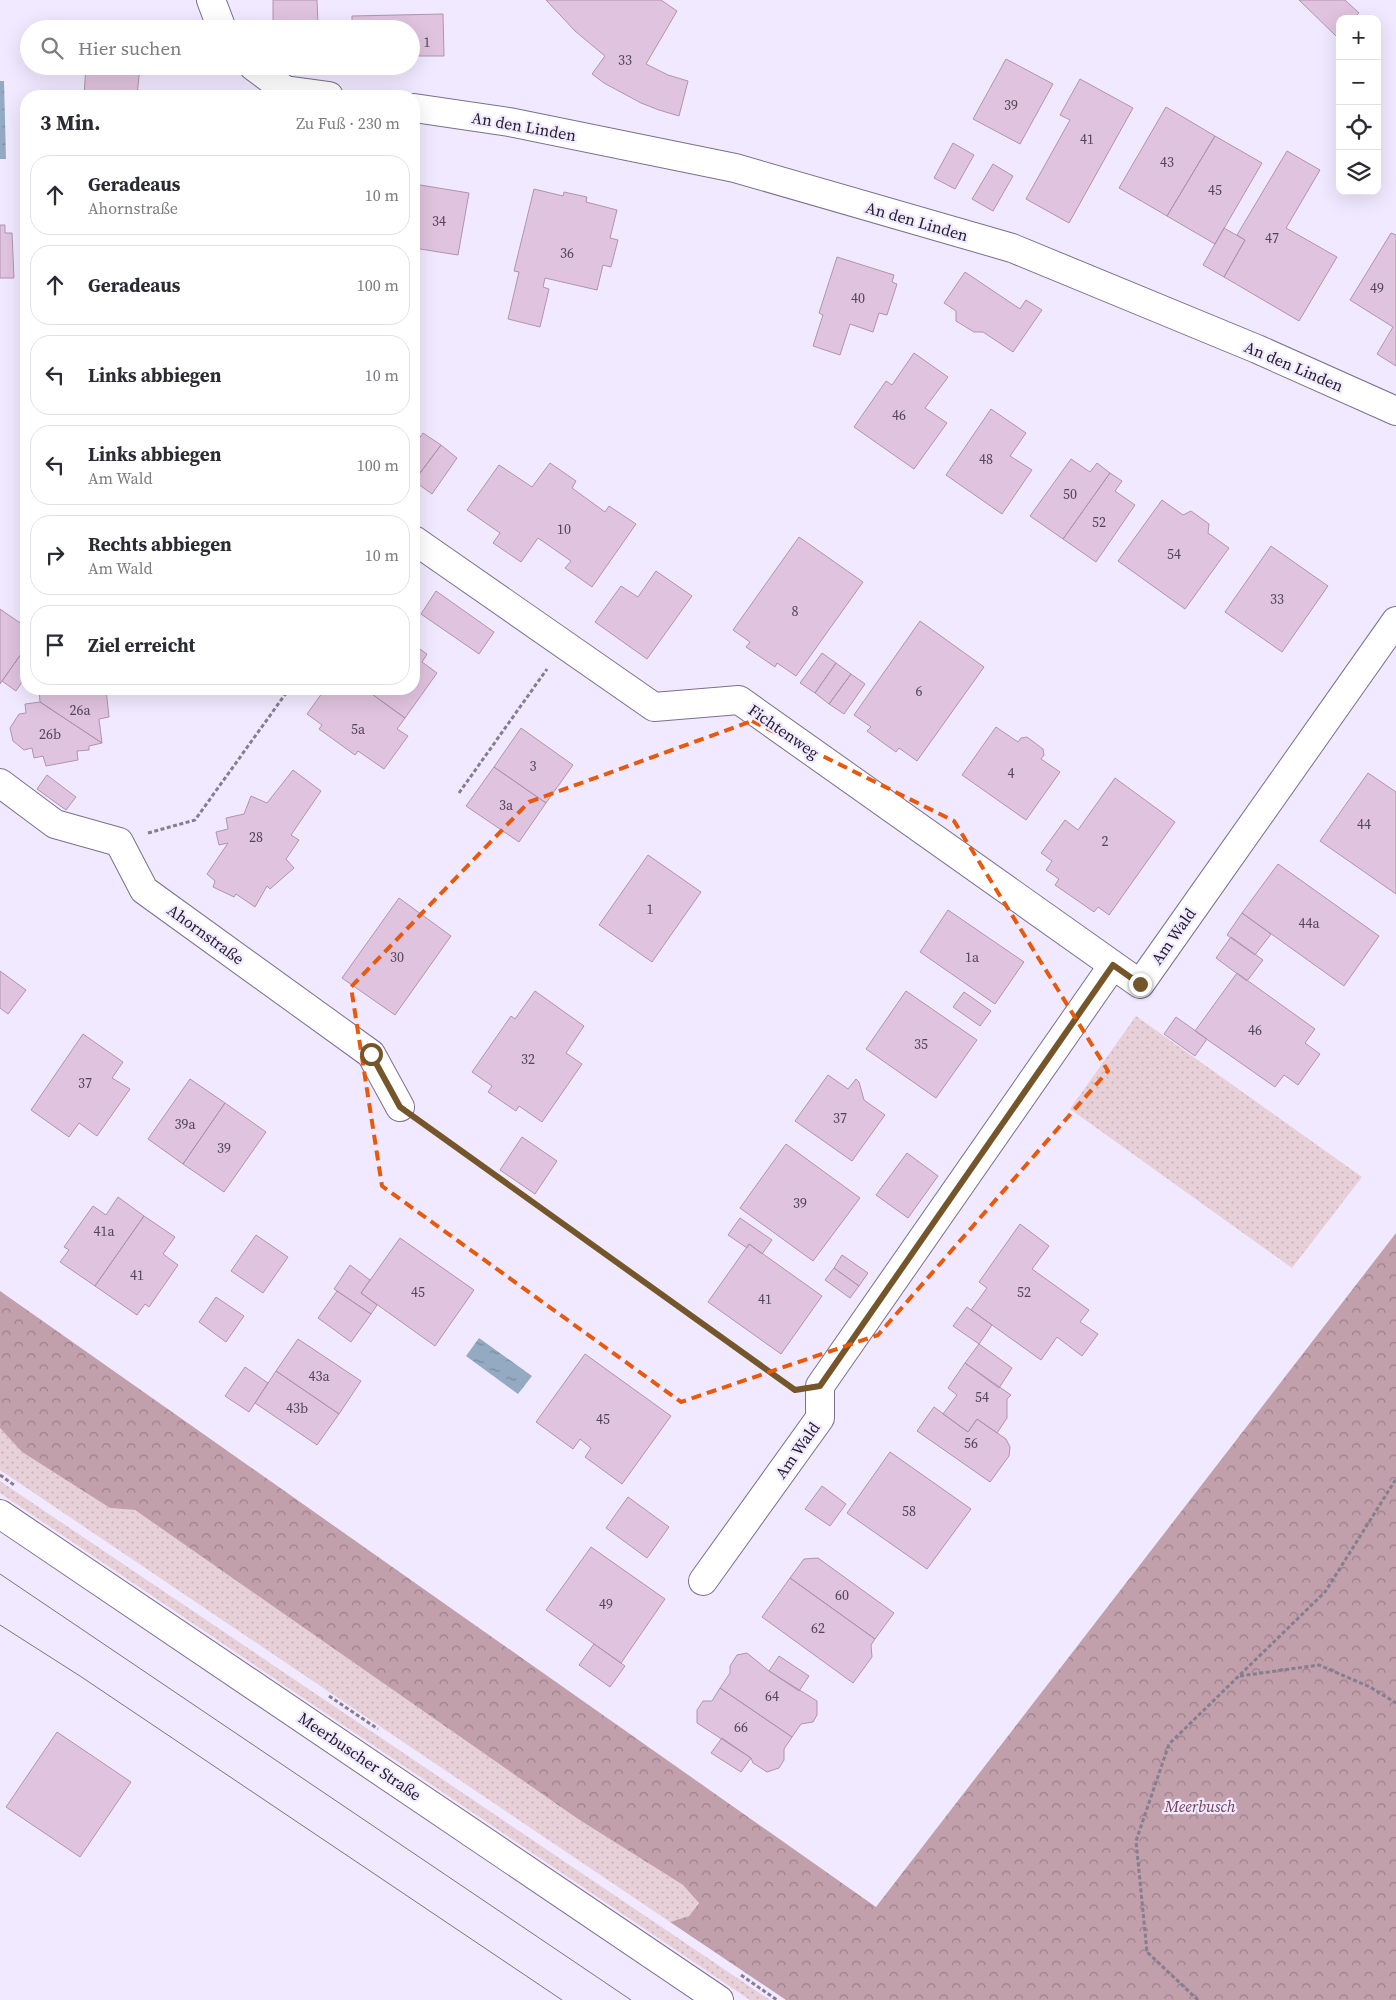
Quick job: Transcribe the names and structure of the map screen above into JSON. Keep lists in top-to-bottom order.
{
  "streets": {
    "street": [
      "An den Linden",
      "Fichtenweg",
      "Ahornstraße",
      "Am Wald",
      "Meerbuscher Straße"
    ]
  },
  "crossings": [
    ["Fichtenweg", "Am Wald"]
  ],
  "parks": ["Meerbusch"],
  "house_numbers": [
    "1",
    "33",
    "39",
    "41",
    "43",
    "45",
    "34",
    "47",
    "36",
    "49",
    "40",
    "46",
    "48",
    "50",
    "52",
    "10",
    "54",
    "33",
    "8",
    "6",
    "26a",
    "5a",
    "26b",
    "3",
    "4",
    "3a",
    "44",
    "28",
    "2",
    "1",
    "44a",
    "30",
    "1a",
    "46",
    "35",
    "32",
    "37",
    "37",
    "39a",
    "39",
    "39",
    "41a",
    "41",
    "45",
    "52",
    "41",
    "43a",
    "54",
    "43b",
    "45",
    "56",
    "58",
    "60",
    "49",
    "62",
    "64",
    "66"
  ],
  "page": {
    "map_buttons": ["+", "−"],
    "search": "Hier suchen",
    "heading": ["3 Min.", "Zu Fuß · 230 m"],
    "list": [
      ["Geradeaus", "Ahornstraße", "10 m"],
      ["Geradeaus", "100 m"],
      ["Links abbiegen", "10 m"],
      ["Links abbiegen", "Am Wald", "100 m"],
      ["Rechts abbiegen", "Am Wald", "10 m"],
      "Ziel erreicht"
    ]
  }
}
